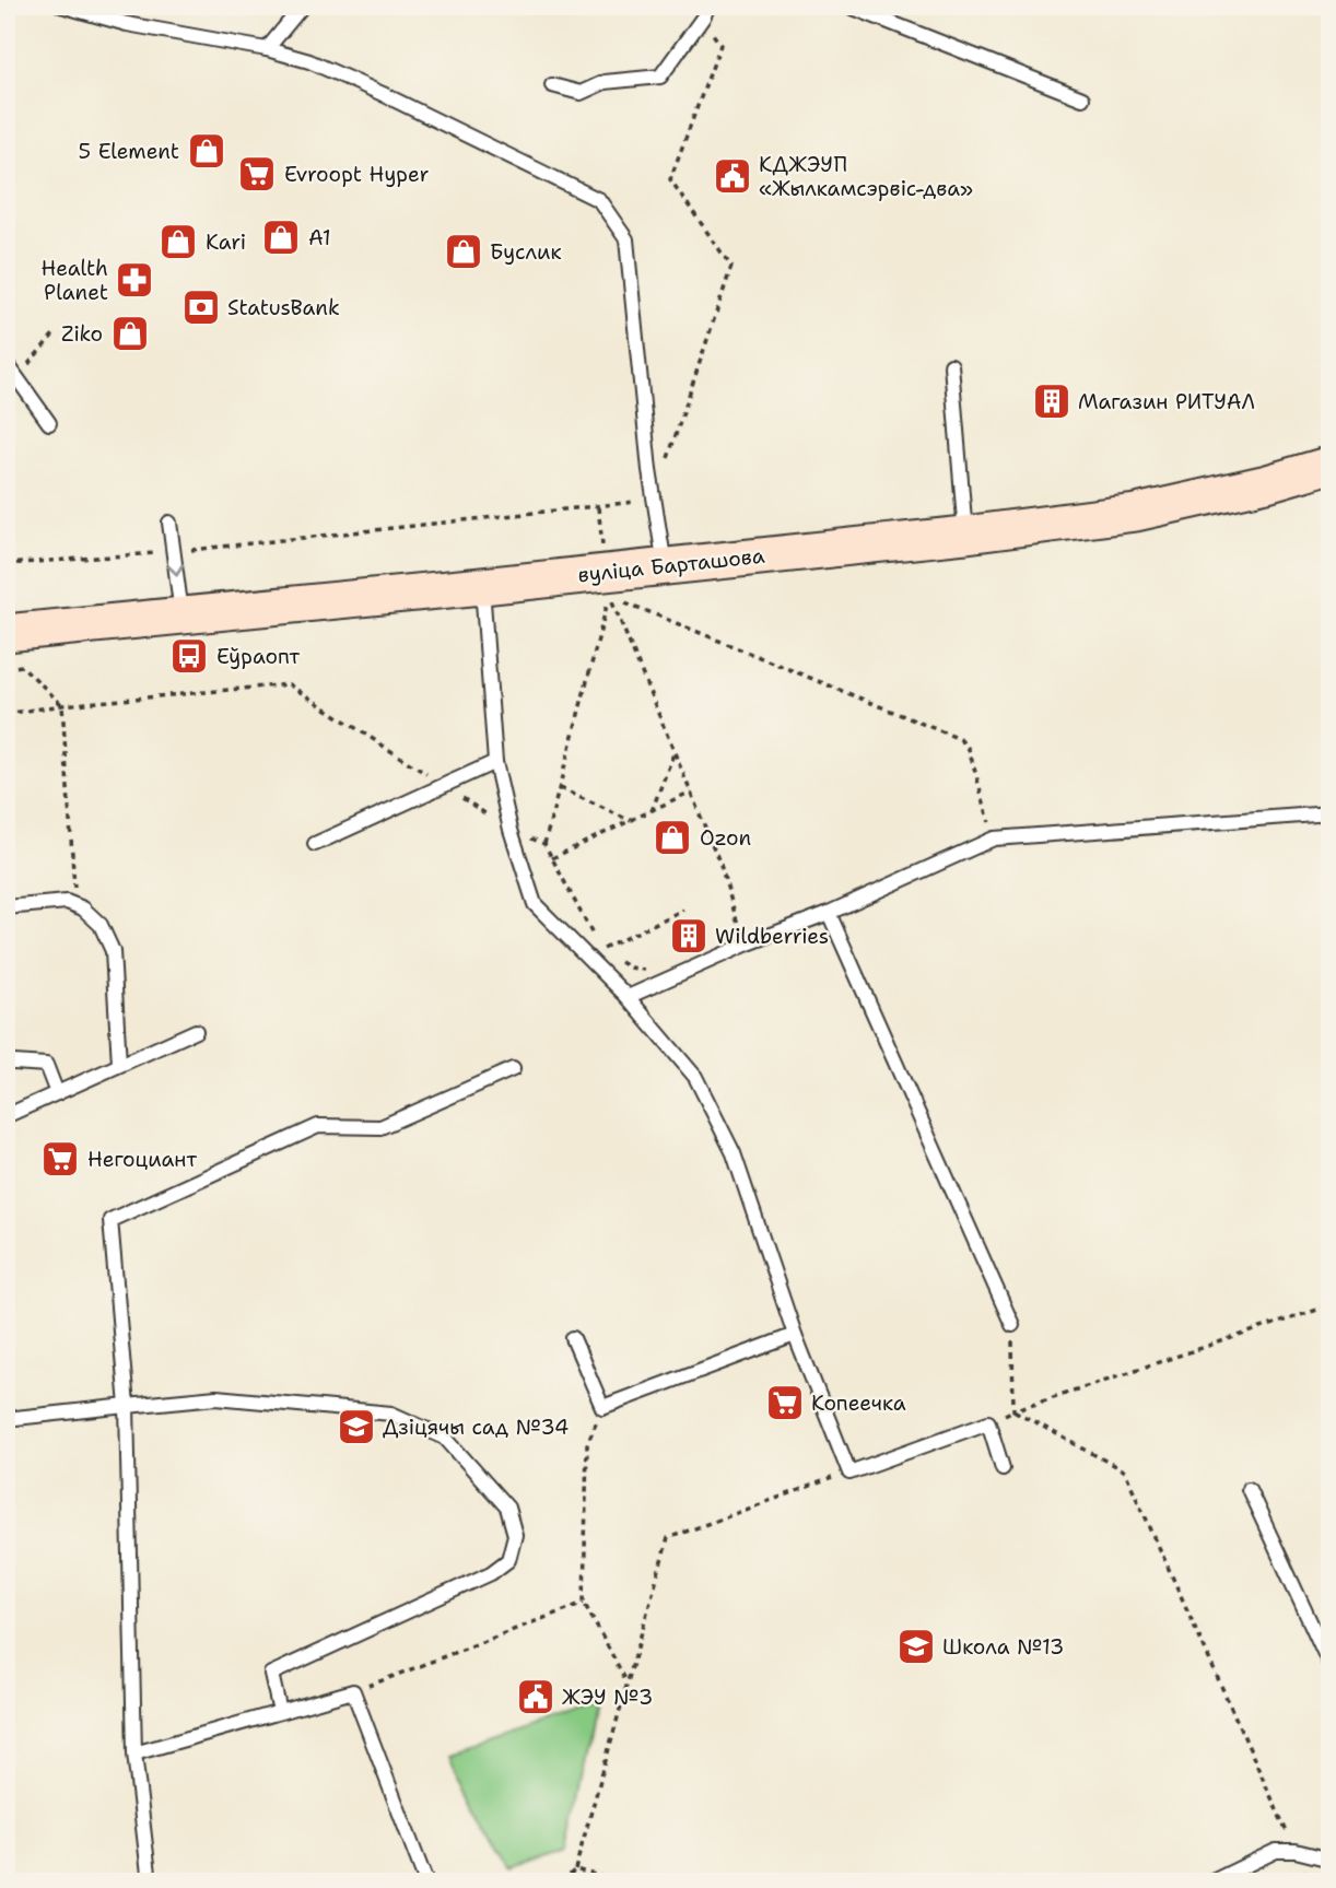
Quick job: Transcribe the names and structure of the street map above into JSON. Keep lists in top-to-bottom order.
{
  "streets": {
    "main road": ["вуліца Барташова"]
  },
  "places": {
    "shop": [
      "5 Element",
      "A1",
      "Kari",
      "Буслик",
      "Ziko",
      "Ozon"
    ],
    "supermarket": ["Evroopt Hyper", "Негоциант", "Копеечка"],
    "public building": ["КДЖЭУП «Жылкамсэрвіс-два»", "ЖЭУ №3"],
    "pharmacy": ["Health Planet"],
    "bank": ["StatusBank"],
    "building": ["Магазин РИТУАЛ", "Wildberries"],
    "bus stop": ["Еўраопт"],
    "school or university": ["Дзіцячы сад №34", "Школа №13"]
  }
}
